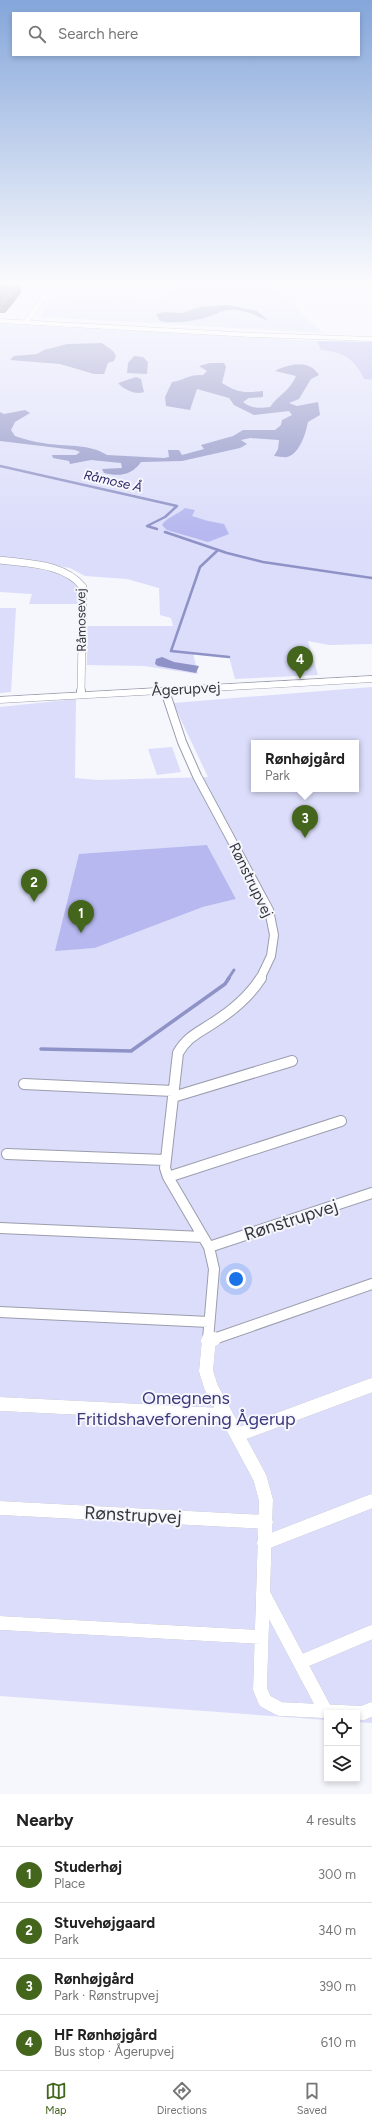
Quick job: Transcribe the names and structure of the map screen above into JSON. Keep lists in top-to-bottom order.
{
  "streets": {
    "street": ["Råmosevej", "Ågerupvej", "Rønstrupvej"]
  },
  "crossings": [
    ["Råmosevej", "Ågerupvej"],
    ["Ågerupvej", "Rønstrupvej"]
  ],
  "water": ["Råmose Å"],
  "parks": ["Omegnens Fritidshaveforening Ågerup"],
  "page": {
    "search": "Search here",
    "pins": [
      "4",
      "3",
      "2",
      "1"
    ],
    "popup": ["Rønhøjgård", "Park"],
    "heading": ["Nearby", "4 results"],
    "list": [
      {
        "mark": "1",
        "name": "Studerhøj",
        "note": "Place",
        "value": "300 m"
      },
      {
        "mark": "2",
        "name": "Stuvehøjgaard",
        "note": "Park",
        "value": "340 m"
      },
      {
        "mark": "3",
        "name": "Rønhøjgård",
        "note": "Park · Rønstrupvej",
        "value": "390 m"
      },
      {
        "mark": "4",
        "name": "HF Rønhøjgård",
        "note": "Bus stop · Ågerupvej",
        "value": "610 m"
      }
    ],
    "nav": ["Map", "Directions", "Saved"]
  }
}
